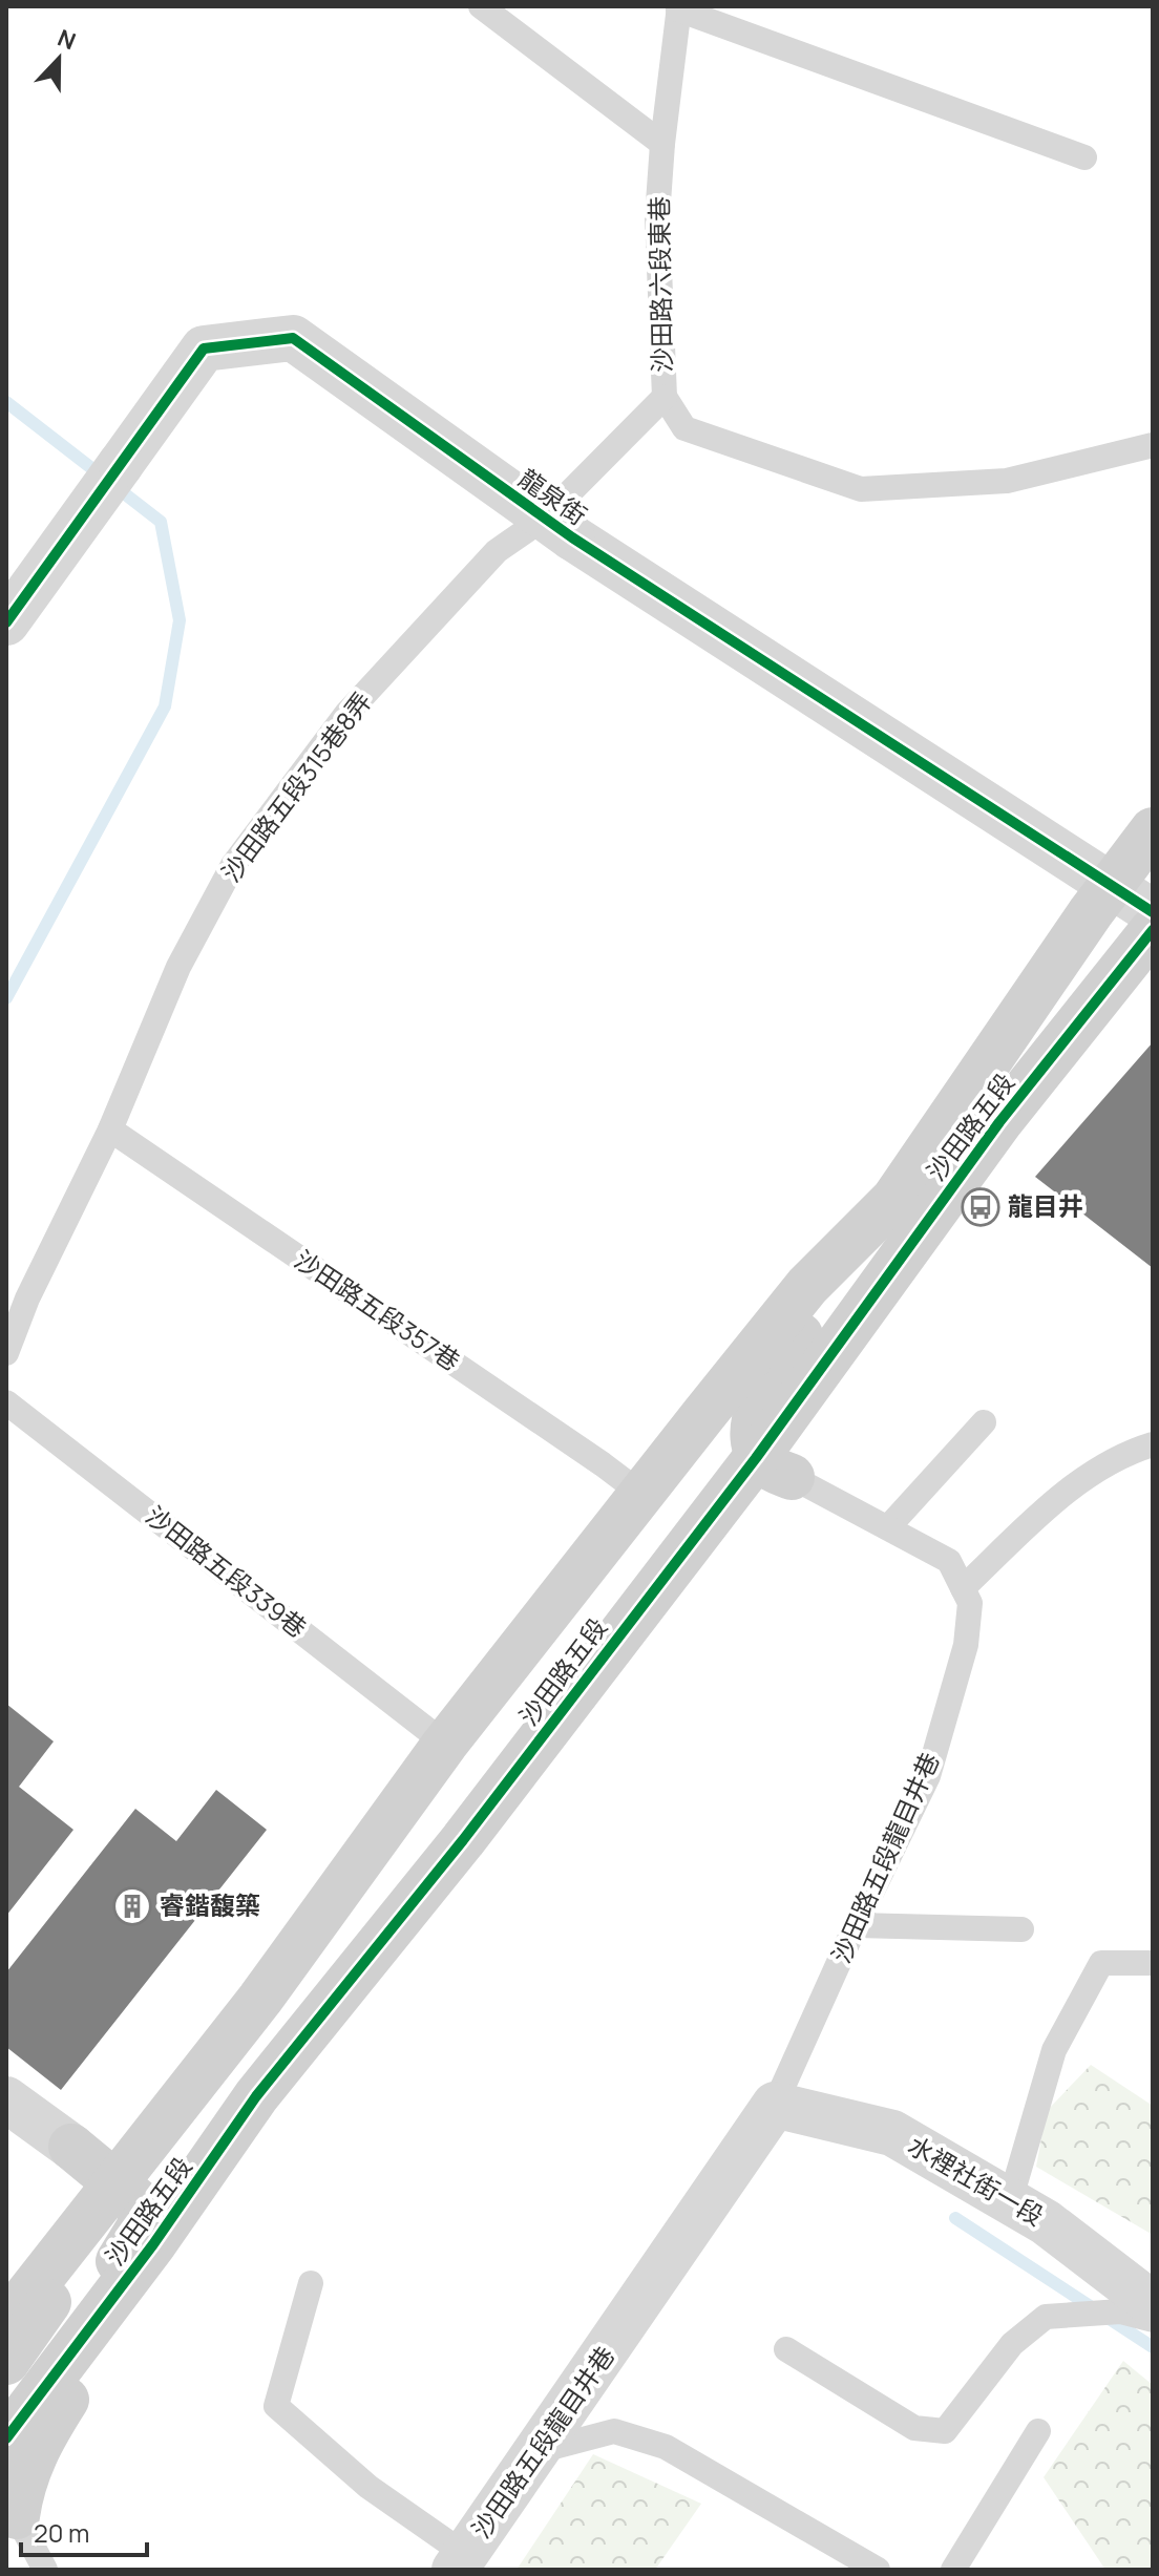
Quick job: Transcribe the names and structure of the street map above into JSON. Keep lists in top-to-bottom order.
{
  "streets": {
    "street": [
      "龍泉街",
      "沙田路五段",
      "沙田路五段龍目井巷",
      "水裡社街一段"
    ],
    "lane": [
      "沙田路六段東巷",
      "沙田路五段315巷8弄",
      "沙田路五段357巷",
      "沙田路五段339巷"
    ]
  },
  "crossings": [
    ["沙田路六段東巷", "沙田路五段315巷8弄"],
    ["龍泉街", "沙田路五段"],
    ["沙田路五段315巷8弄", "沙田路五段357巷"],
    ["沙田路五段", "沙田路五段357巷"],
    ["沙田路五段", "沙田路五段339巷"],
    ["沙田路五段", "沙田路五段龍目井巷"],
    ["沙田路五段龍目井巷", "水裡社街一段"]
  ],
  "places": {
    "bus stop": ["龍目井"],
    "building": ["睿鍇馥築"]
  },
  "scale_bar": "20 m",
  "north": "top"
}
